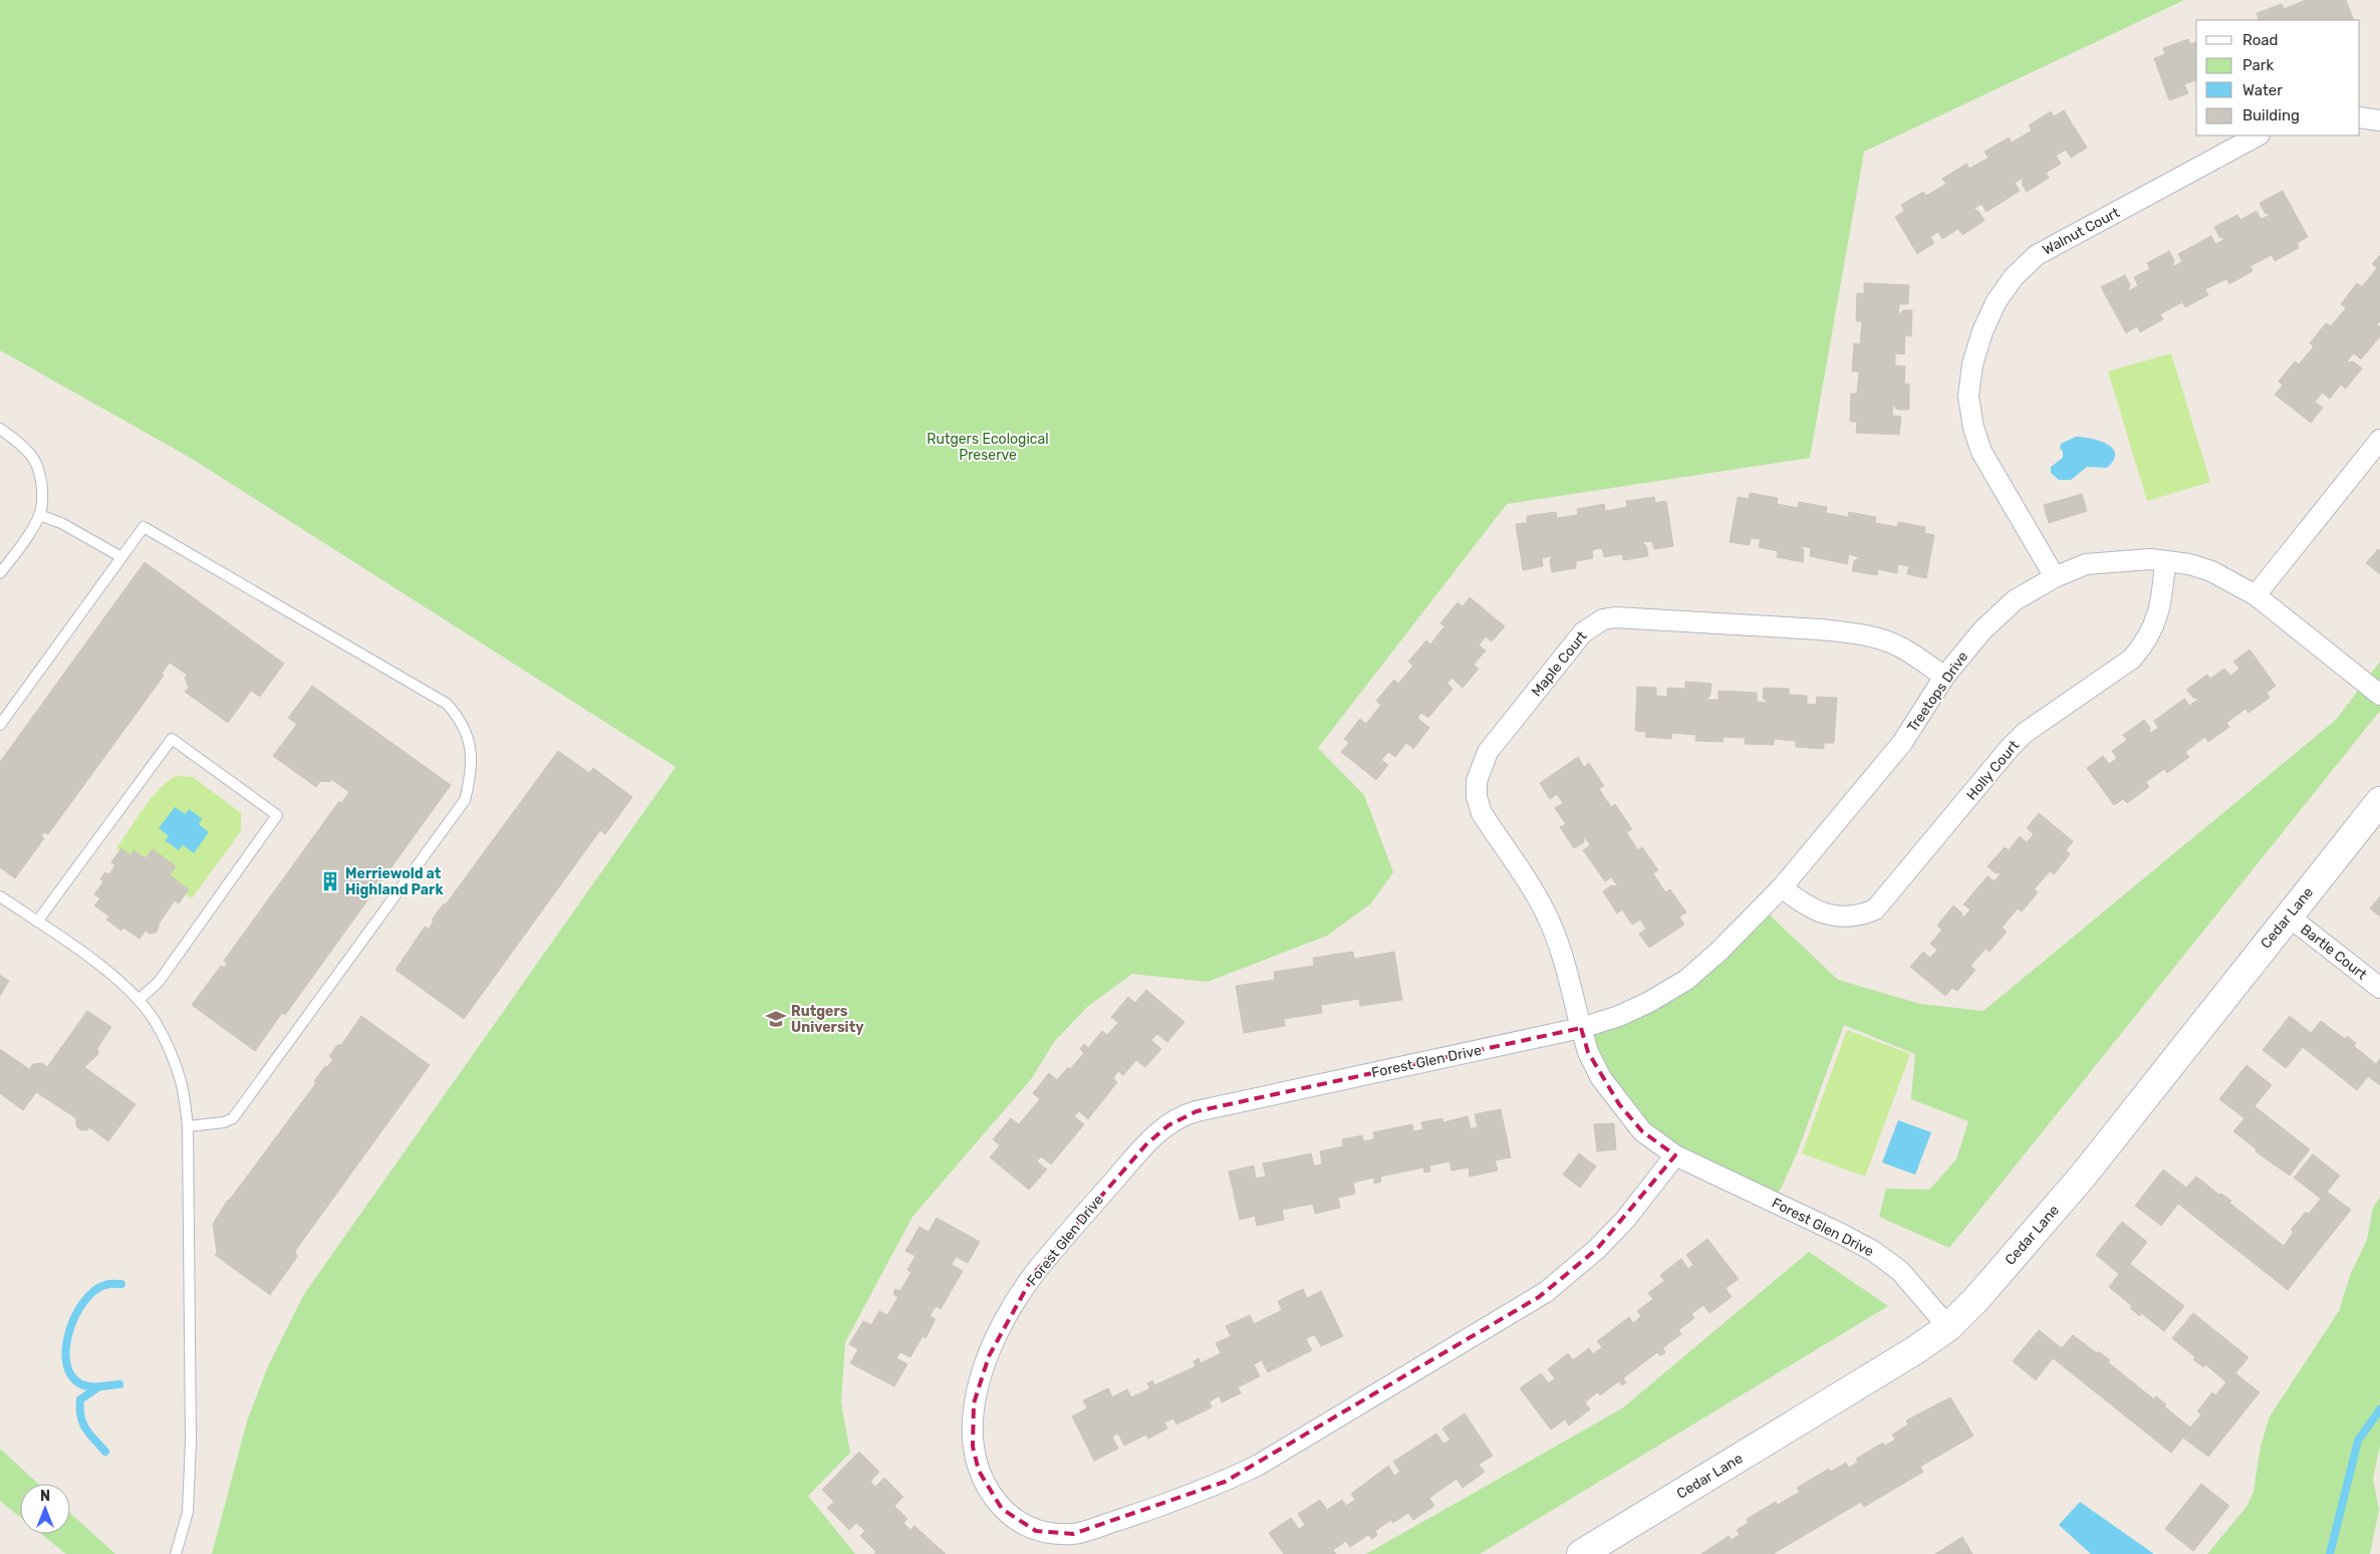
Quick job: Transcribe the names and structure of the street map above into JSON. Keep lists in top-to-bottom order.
{
  "streets": {
    "street": [
      "Walnut Court",
      "Maple Court",
      "Treetops Drive",
      "Holly Court",
      "Cedar Lane",
      "Bartle Court",
      "Forest Glen Drive"
    ]
  },
  "crossings": [
    ["Walnut Court", "Treetops Drive"],
    ["Maple Court", "Treetops Drive"],
    ["Maple Court", "Forest Glen Drive"],
    ["Treetops Drive", "Holly Court"],
    ["Treetops Drive", "Forest Glen Drive"],
    ["Cedar Lane", "Bartle Court"],
    ["Cedar Lane", "Forest Glen Drive"]
  ],
  "parks": ["Rutgers Ecological Preserve"],
  "places": {
    "building": ["Merriewold at Highland Park"],
    "school or university": ["Rutgers University"]
  },
  "legend": [
    "Road",
    "Park",
    "Water",
    "Building"
  ],
  "north": "top"
}
